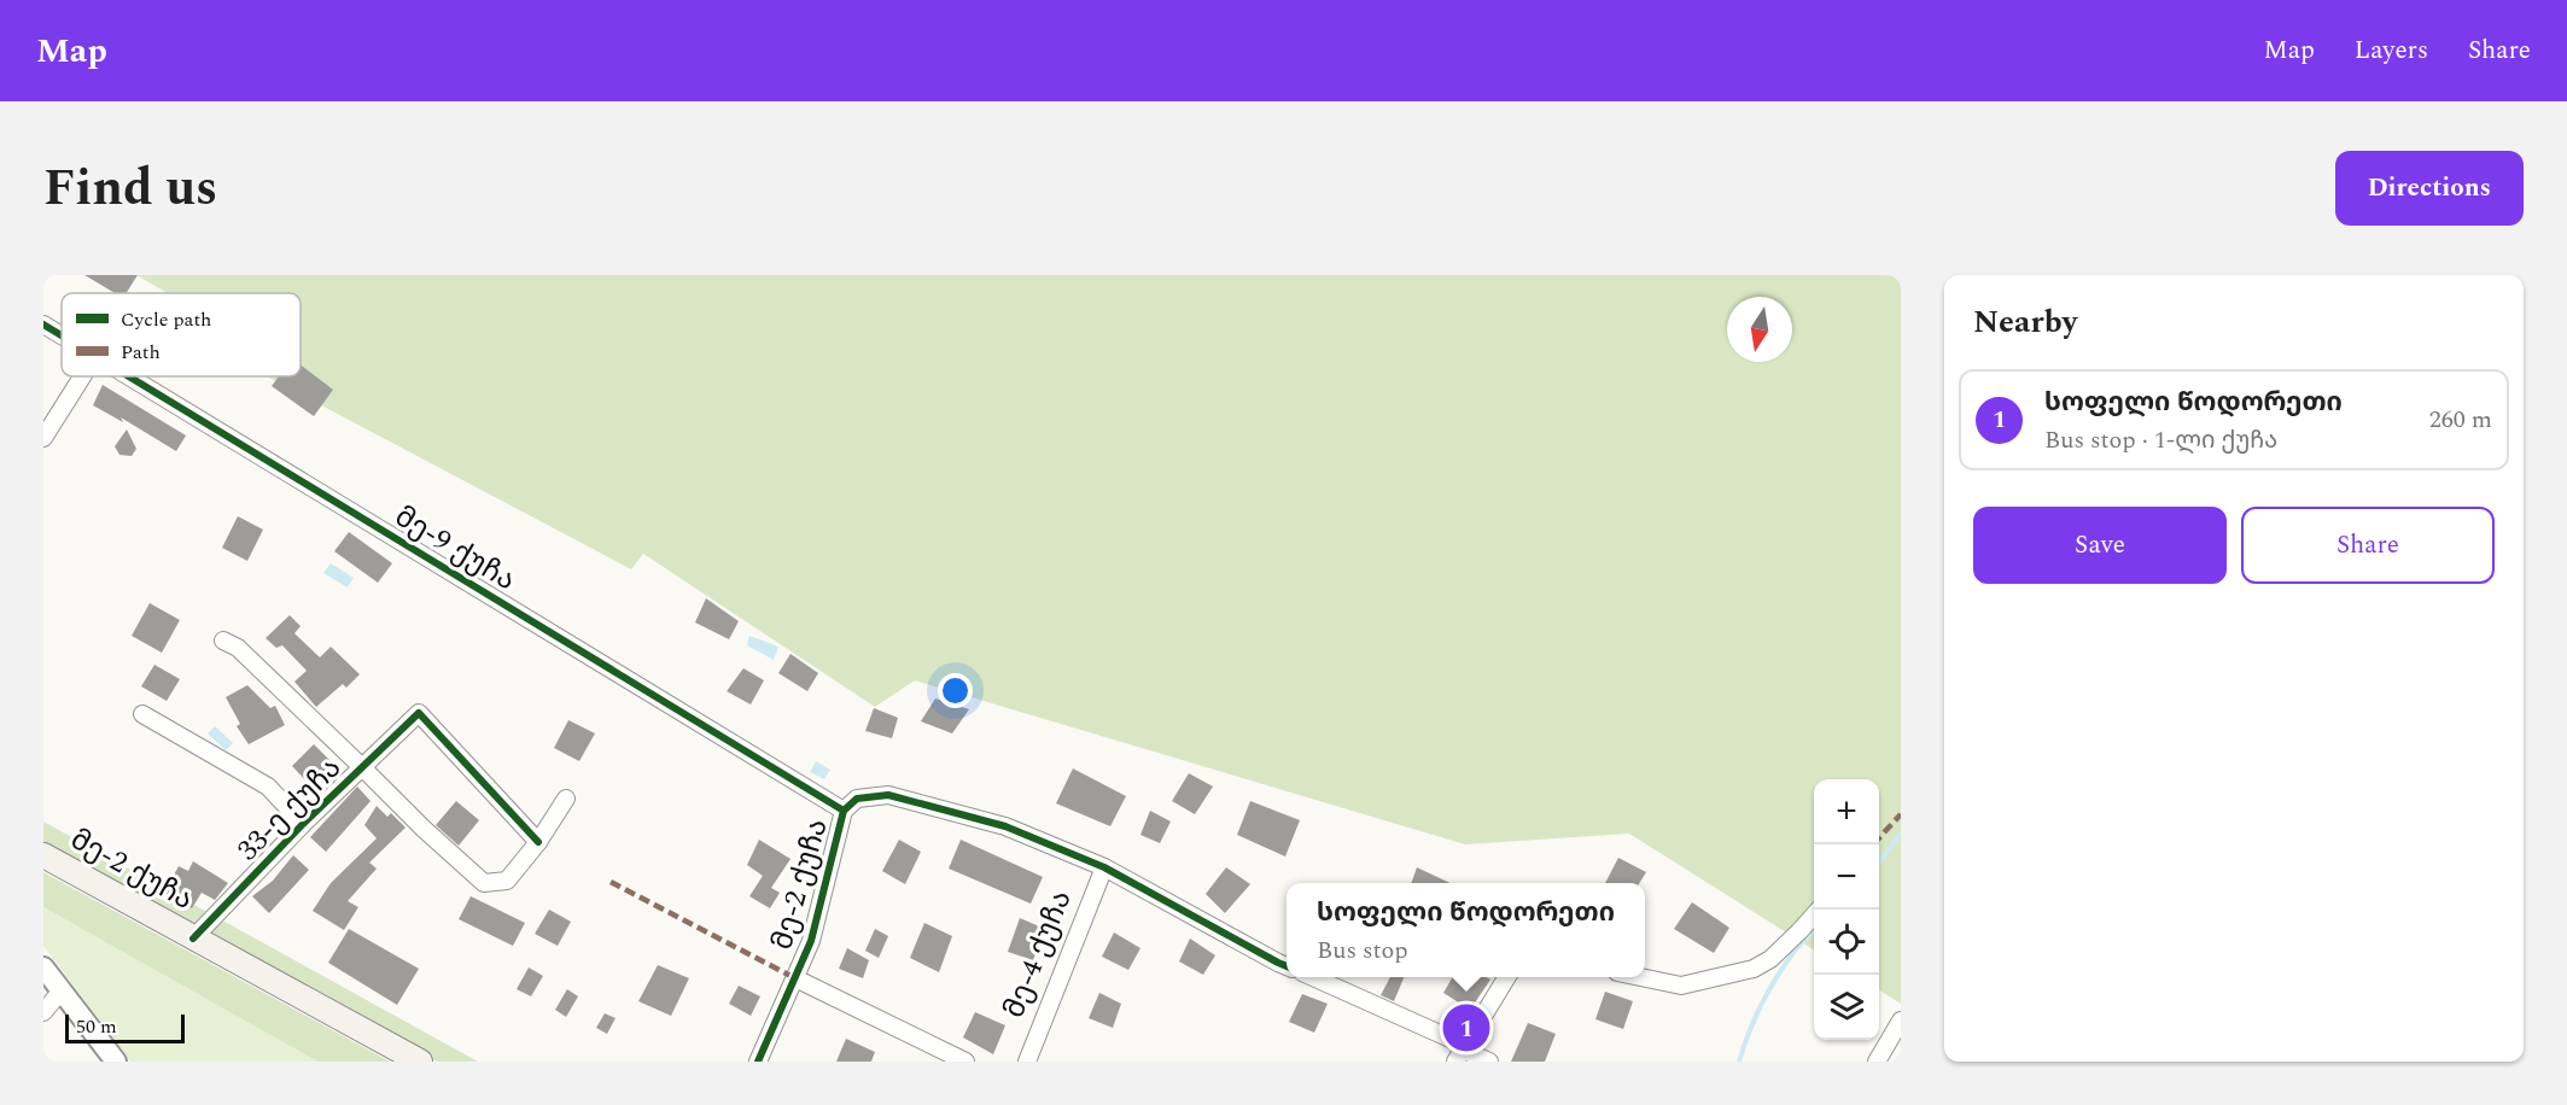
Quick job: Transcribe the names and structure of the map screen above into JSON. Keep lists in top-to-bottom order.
{
  "streets": {
    "main road": ["მე-2 ქუჩა"],
    "street": ["მე-9 ქუჩა", "33-ე ქუჩა", "მე-4 ქუჩა"]
  },
  "crossings": [
    ["მე-9 ქუჩა", "მე-2 ქუჩა"],
    ["33-ე ქუჩა", "მე-2 ქუჩა"],
    ["მე-2 ქუჩა", "მე-4 ქუჩა"]
  ],
  "legend": ["Cycle path", "Path"],
  "scale_bar": "50 m",
  "north": "bottom",
  "page": {
    "header": "Map",
    "nav": ["Map", "Layers", "Share"],
    "title": "Find us",
    "buttons": [
      "Directions",
      ["Save", "Share"]
    ],
    "heading": "Nearby",
    "list": [
      {
        "mark": "1",
        "name": "სოფელი წოდორეთი",
        "note": "Bus stop · 1-ლი ქუჩა",
        "value": "260 m"
      }
    ],
    "map_buttons": ["+", "−"],
    "popup": ["სოფელი წოდორეთი", "Bus stop"],
    "pins": "1",
    "scale": "50 m"
  }
}
